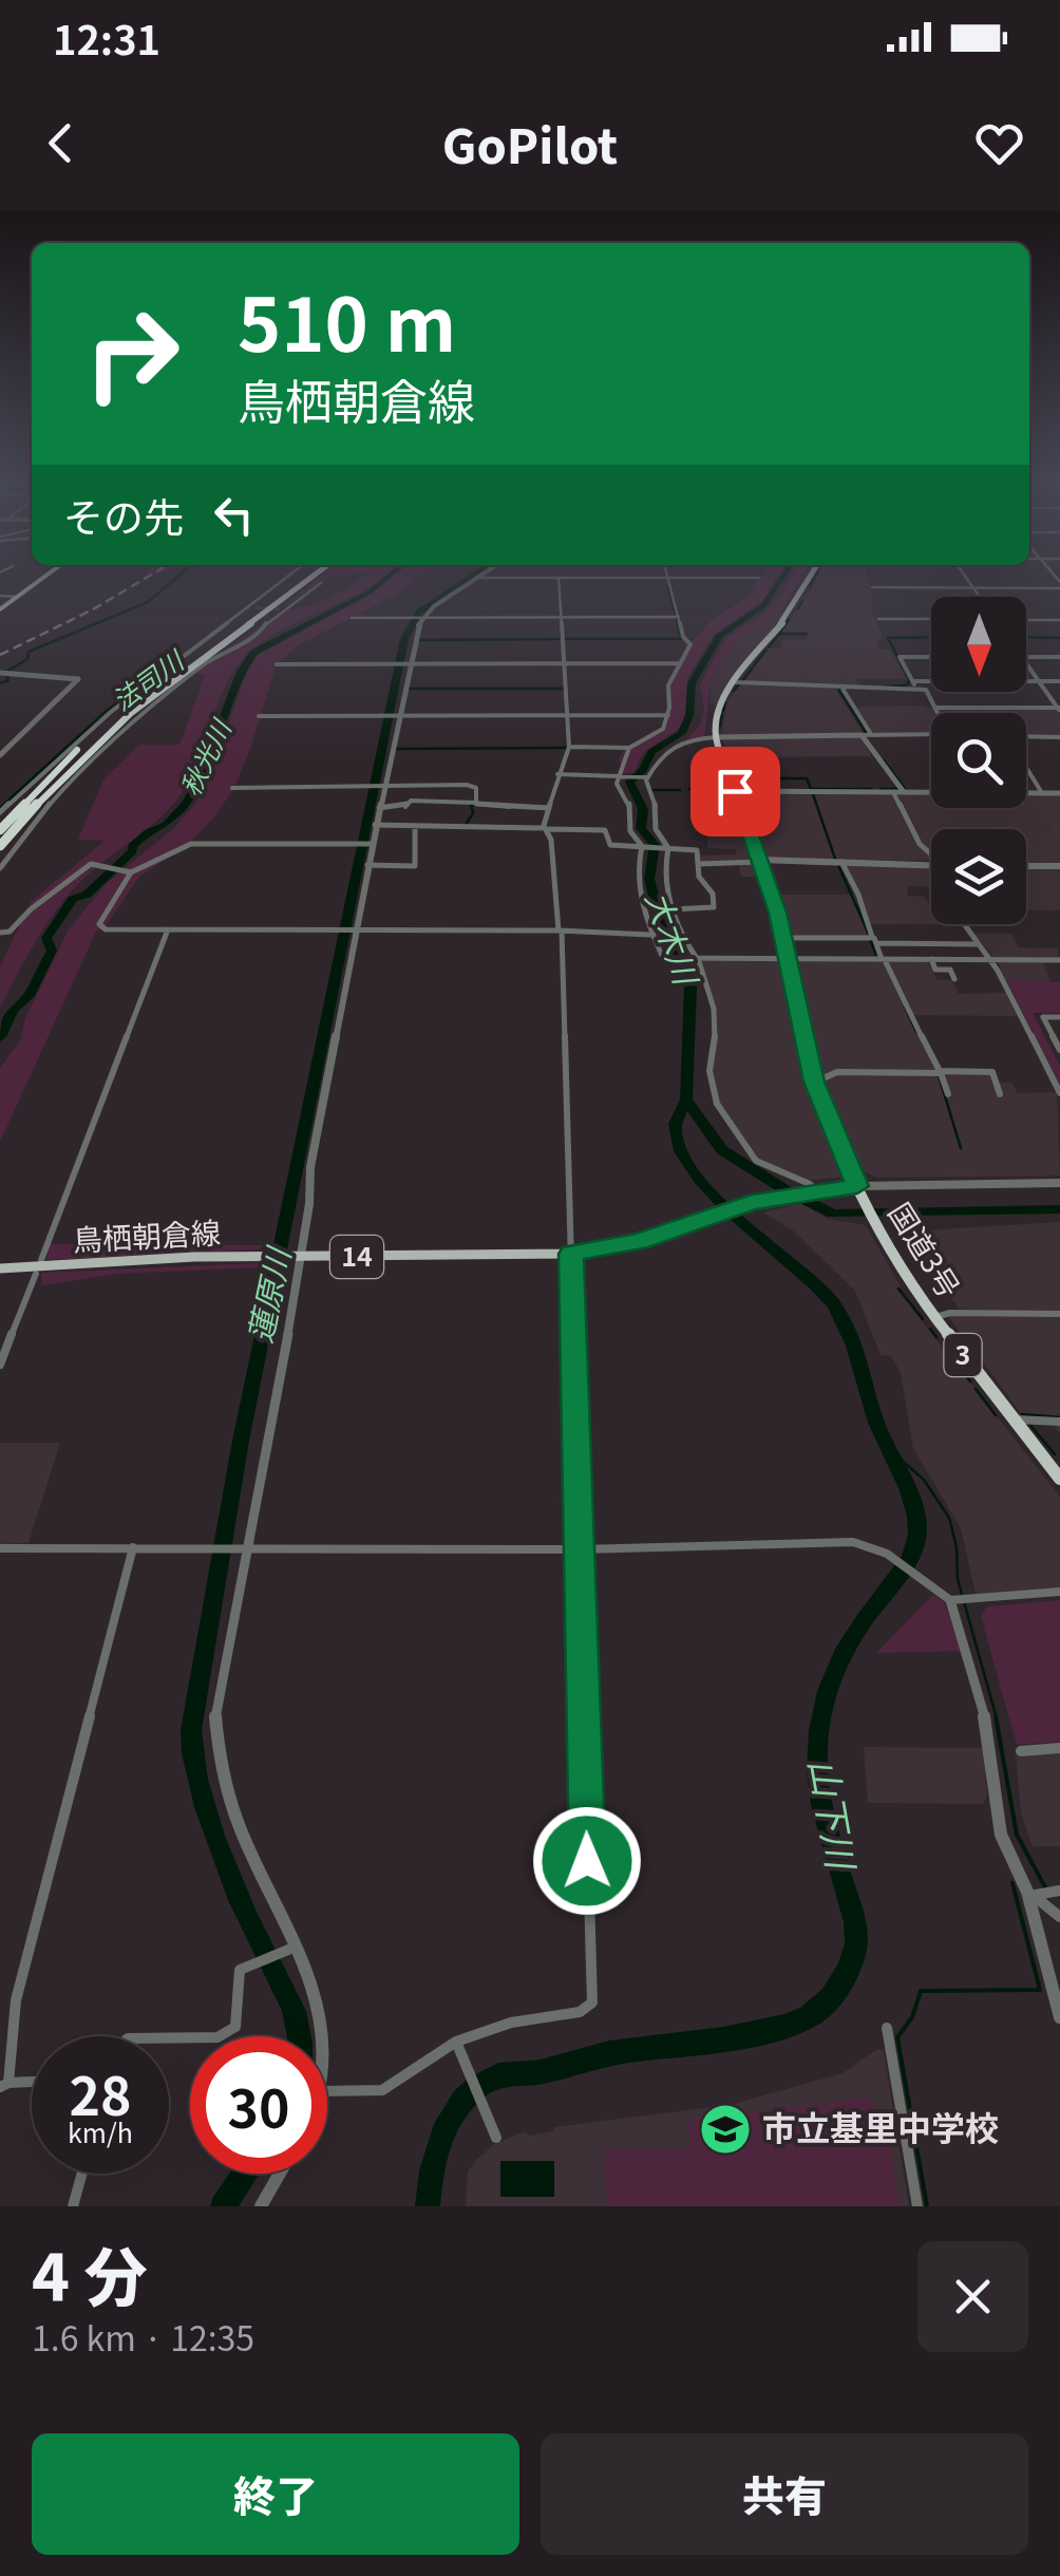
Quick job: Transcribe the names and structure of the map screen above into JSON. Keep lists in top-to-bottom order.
{
  "streets": {
    "highway": ["国道3号", "3"],
    "main road": ["鳥栖朝倉線", "14"]
  },
  "crossings": [
    ["鳥栖朝倉線", "国道3号"]
  ],
  "water": [
    "法司川",
    "秋光川",
    "大木川",
    "蓮原川",
    "山下川"
  ],
  "places": {
    "school or university": ["市立基里中学校"]
  },
  "north": "bottom",
  "page": {
    "status": "12:31",
    "header": "GoPilot",
    "turn": ["510 m", "鳥栖朝倉線"],
    "then": "その先",
    "speed": "28 km/h",
    "limit": "30",
    "heading": ["4 分", "1.6 km · 12:35"],
    "buttons": ["終了", "共有"]
  }
}
